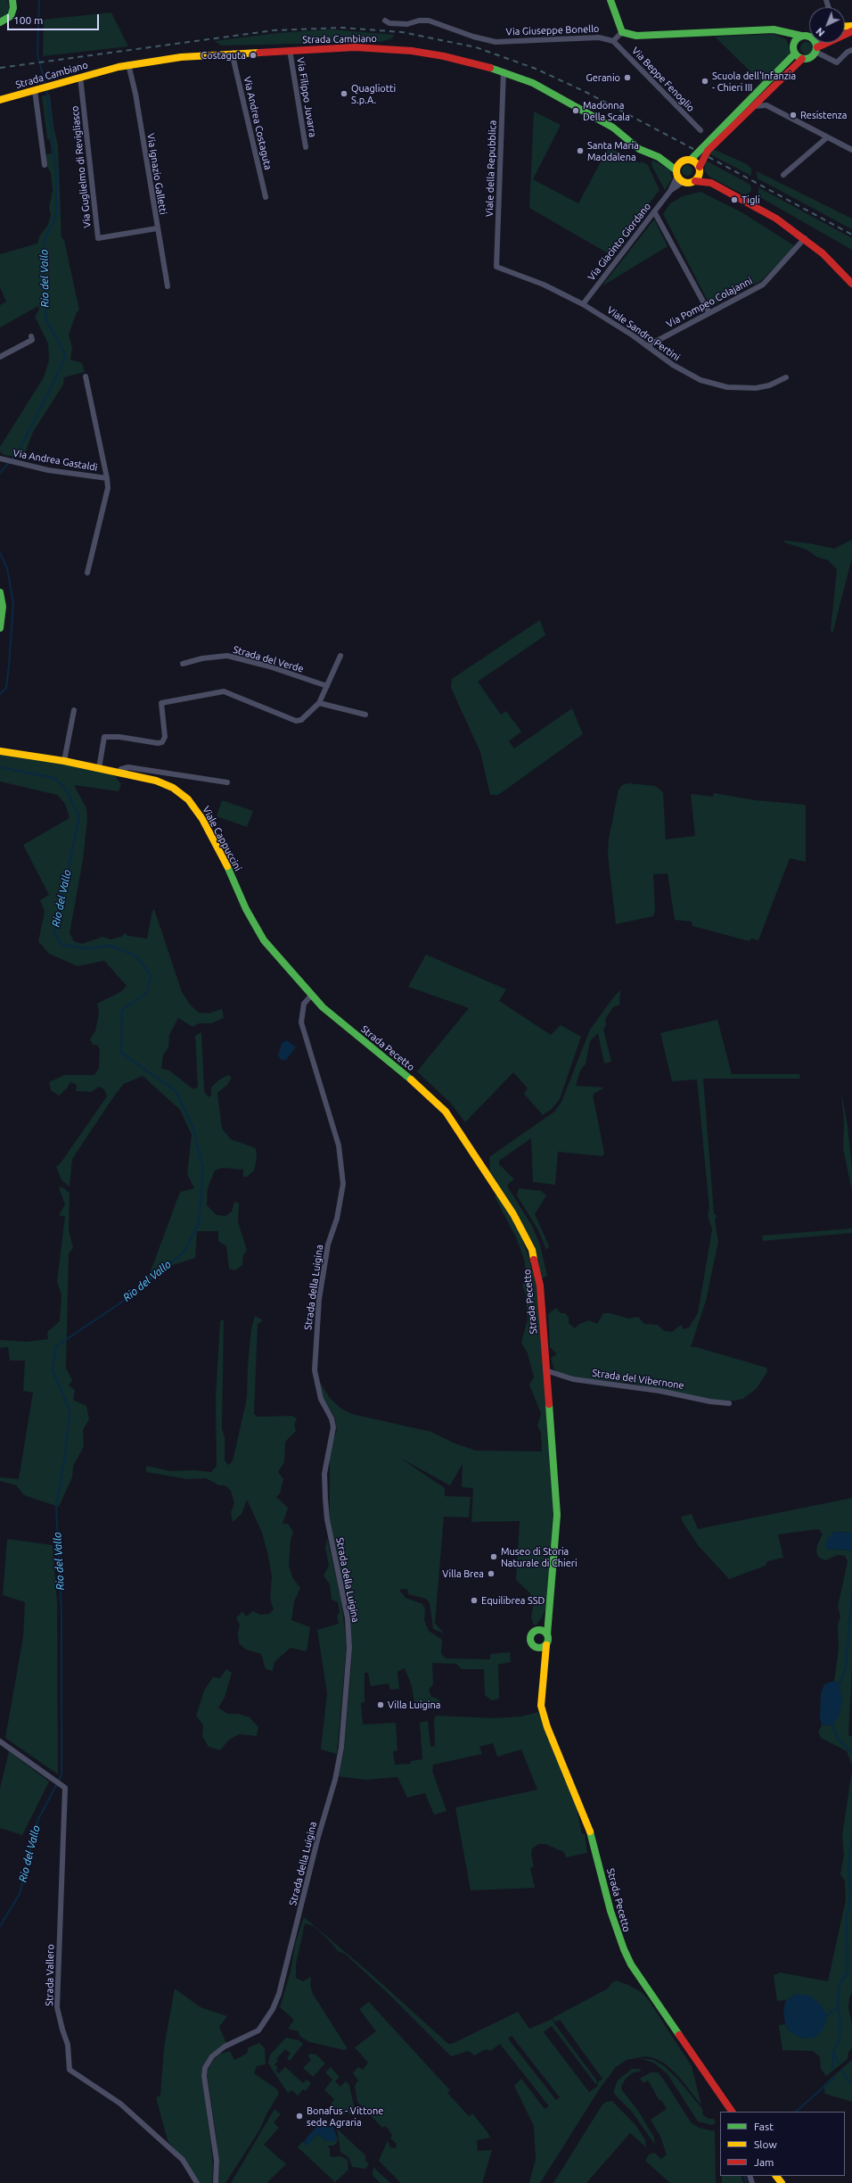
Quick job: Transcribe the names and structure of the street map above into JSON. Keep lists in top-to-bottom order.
{
  "streets": {
    "main road": ["Strada Cambiano", "Viale Cappuccini", "Strada Pecetto"],
    "street": [
      "Via Giuseppe Bonello",
      "Via Beppe Fenoglio",
      "Via Filippo Juvarra",
      "Via Andrea Costaguta",
      "Via Guglielmo di Revigliasco",
      "Viale della Repubblica",
      "Via Ignazio Galletti",
      "Via Giacinto Giordano",
      "Via Pompeo Colajanni",
      "Viale Sandro Pertini",
      "Via Andrea Gastaldi",
      "Strada del Verde",
      "Strada della Luigina",
      "Strada del Vibernone",
      "Strada Vallero"
    ]
  },
  "crossings": [
    ["Via Giuseppe Bonello", "Via Beppe Fenoglio"],
    ["Strada Cambiano", "Via Filippo Juvarra"],
    ["Strada Cambiano", "Via Andrea Costaguta"],
    ["Strada Cambiano", "Via Guglielmo di Revigliasco"],
    ["Strada Cambiano", "Viale della Repubblica"],
    ["Strada Cambiano", "Via Ignazio Galletti"],
    ["Strada Cambiano", "Via Giacinto Giordano"],
    ["Via Guglielmo di Revigliasco", "Via Ignazio Galletti"],
    ["Viale della Repubblica", "Viale Sandro Pertini"],
    ["Via Giacinto Giordano", "Viale Sandro Pertini"],
    ["Via Pompeo Colajanni", "Viale Sandro Pertini"],
    ["Viale Cappuccini", "Strada Pecetto"],
    ["Viale Cappuccini", "Strada della Luigina"],
    ["Strada Pecetto", "Strada della Luigina"],
    ["Strada Pecetto", "Strada del Vibernone"]
  ],
  "water": ["Rio del Vallo"],
  "places": [
    "Costaguta",
    "Geranio",
    "Scuola dell'Infanzia - Chieri III",
    "Quagliotti S.p.A.",
    "Madonna Della Scala",
    "Resistenza",
    "Santa Maria Maddalena",
    "Tigli",
    "Museo di Storia Naturale di Chieri",
    "Villa Brea",
    "Equilibrea SSD",
    "Villa Luigina",
    "Bonafus - Vittone sede Agraria"
  ],
  "legend": ["Fast", "Slow", "Jam"],
  "scale_bar": "100 m",
  "north": "bottom left"
}
